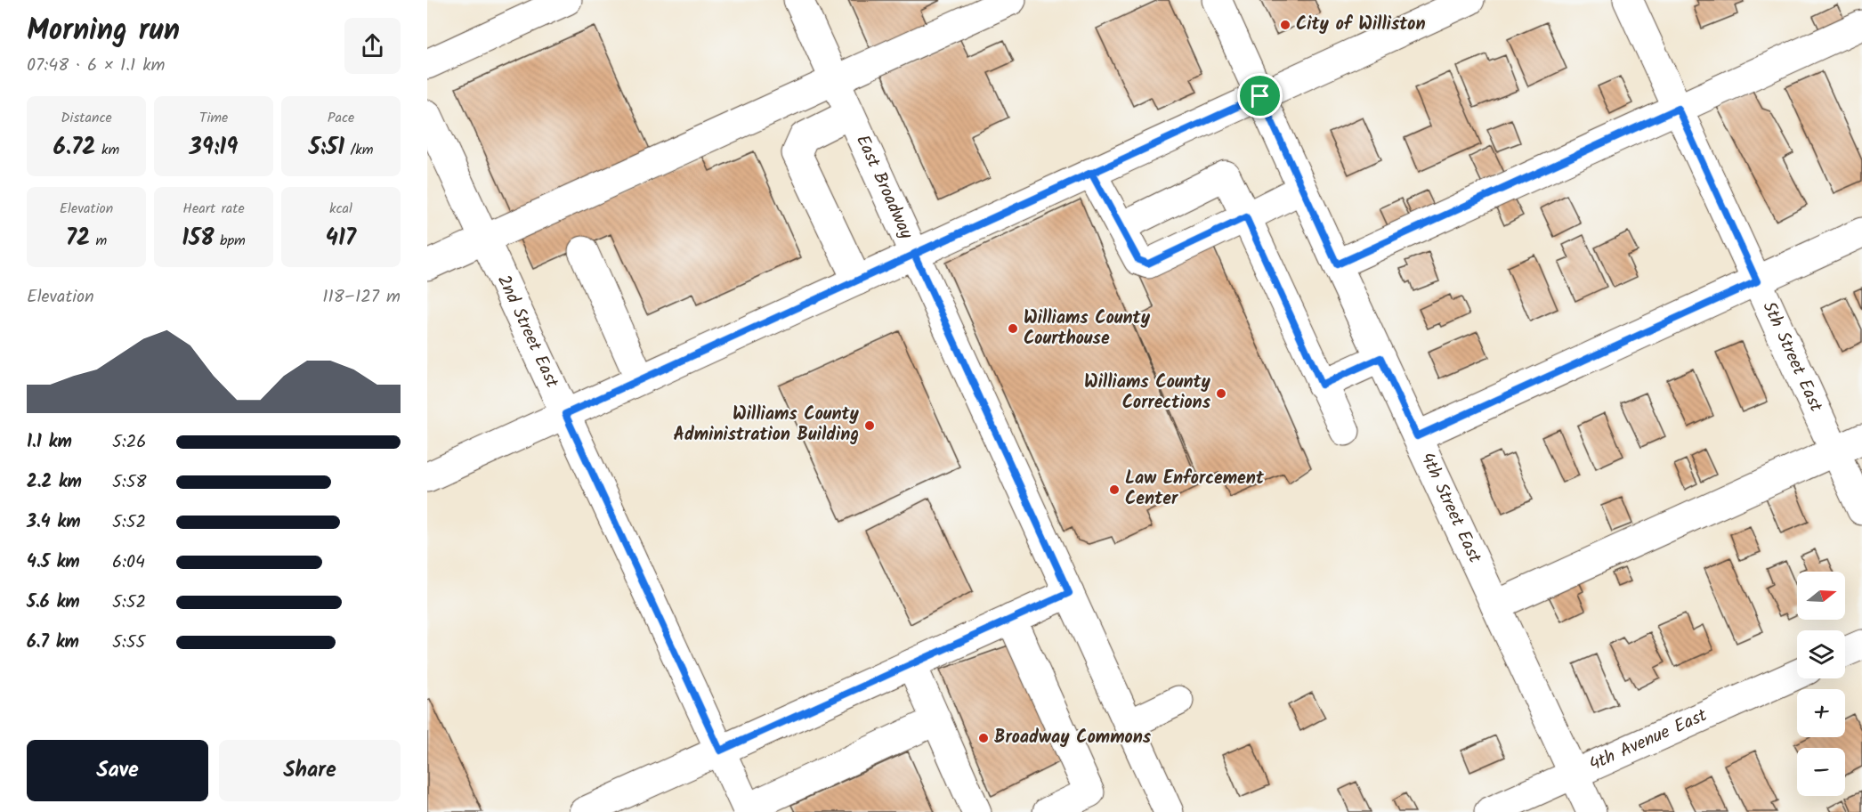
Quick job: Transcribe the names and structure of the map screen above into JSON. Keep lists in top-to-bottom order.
{
  "streets": {
    "street": [
      "East Broadway",
      "2nd Street East",
      "5th Street East",
      "4th Street East",
      "4th Avenue East"
    ]
  },
  "crossings": [
    ["4th Street East", "4th Avenue East"]
  ],
  "places": [
    "City of Williston",
    "Williams County Courthouse",
    "Williams County Corrections",
    "Williams County Administration Building",
    "Law Enforcement Center",
    "Broadway Commons"
  ],
  "north": "right",
  "page": {
    "heading": ["Morning run", "07:48 · 6 × 1.1 km"],
    "stats": [
      ["Distance", "6.72 km"],
      ["Time", "39:19"],
      ["Pace", "5:51 /km"],
      ["Elevation", "72 m"],
      ["Heart rate", "158 bpm"],
      ["kcal", "417"]
    ],
    "chart": ["Elevation", "118–127 m"],
    "list": [
      {
        "name": "1.1 km",
        "note": "5:26"
      },
      {
        "name": "2.2 km",
        "note": "5:58"
      },
      {
        "name": "3.4 km",
        "note": "5:52"
      },
      {
        "name": "4.5 km",
        "note": "6:04"
      },
      {
        "name": "5.6 km",
        "note": "5:52"
      },
      {
        "name": "6.7 km",
        "note": "5:55"
      }
    ],
    "map_buttons": ["+", "−"],
    "buttons": ["Save", "Share"]
  }
}
